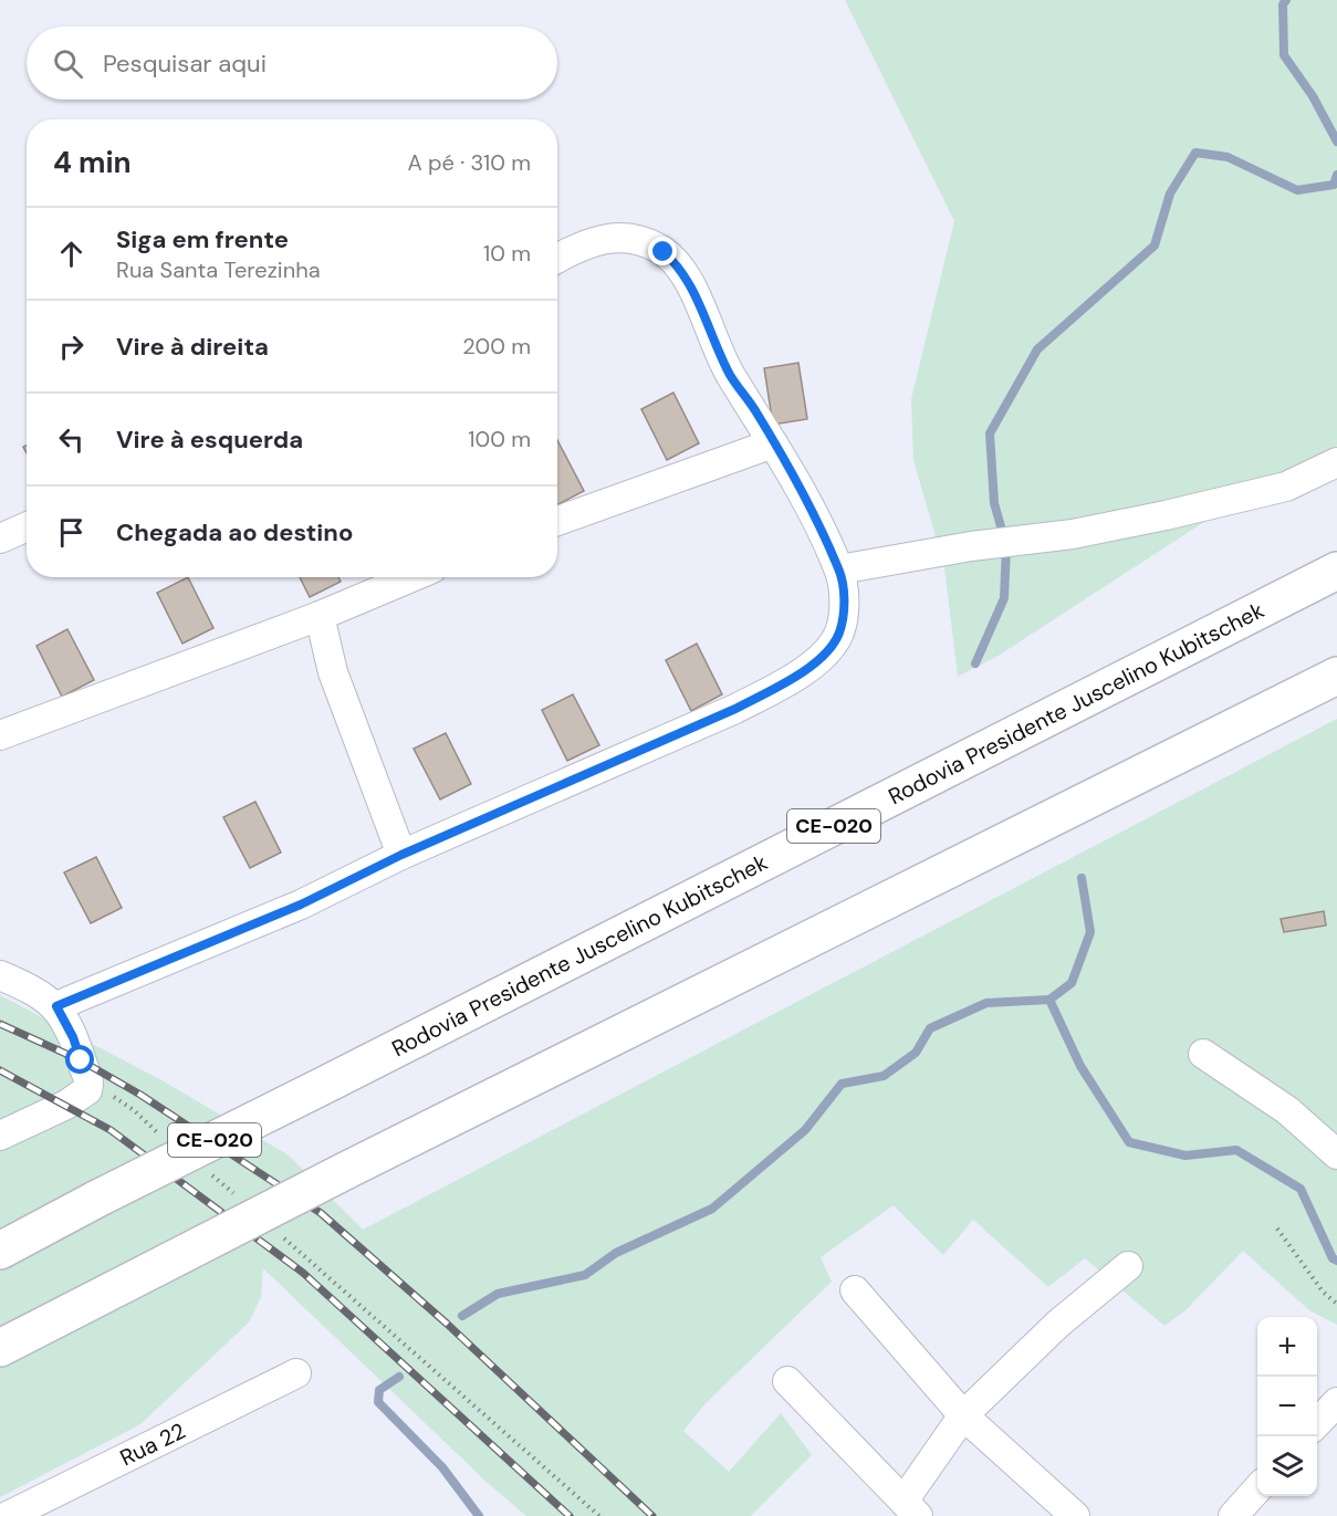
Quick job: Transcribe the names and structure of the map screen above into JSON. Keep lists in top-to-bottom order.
{
  "streets": {
    "highway": ["Rodovia Presidente Juscelino Kubitschek", "CE-020"],
    "street": ["Rua 22"]
  },
  "page": {
    "search": "Pesquisar aqui",
    "heading": ["4 min", "A pé · 310 m"],
    "list": [
      ["Siga em frente", "Rua Santa Terezinha", "10 m"],
      ["Vire à direita", "200 m"],
      ["Vire à esquerda", "100 m"],
      "Chegada ao destino"
    ],
    "map_buttons": ["+", "−"]
  }
}
